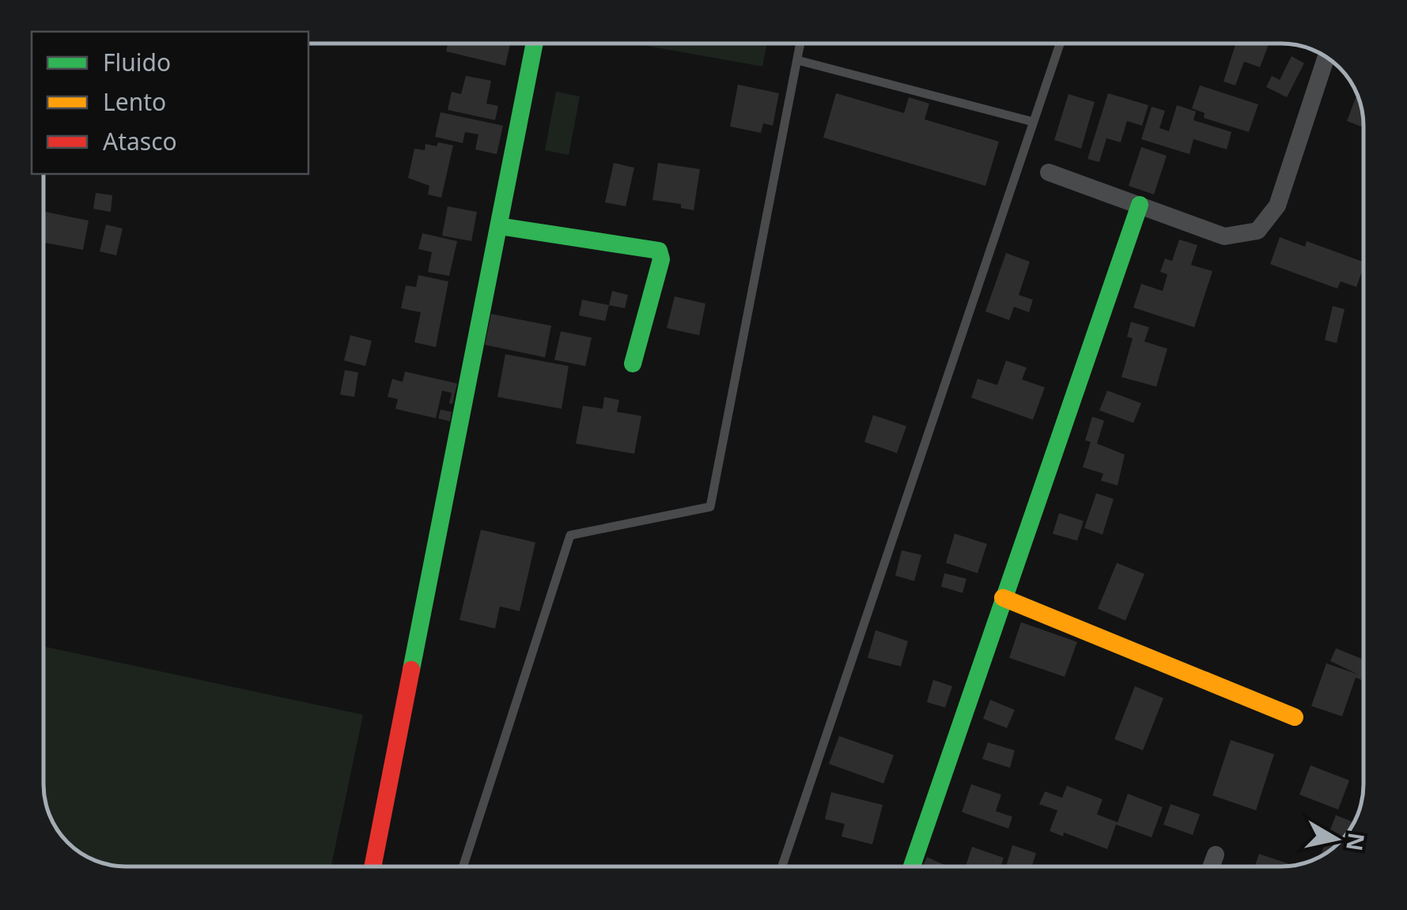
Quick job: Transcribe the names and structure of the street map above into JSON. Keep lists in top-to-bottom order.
{
  "legend": ["Fluido", "Lento", "Atasco"],
  "north": "right"
}
